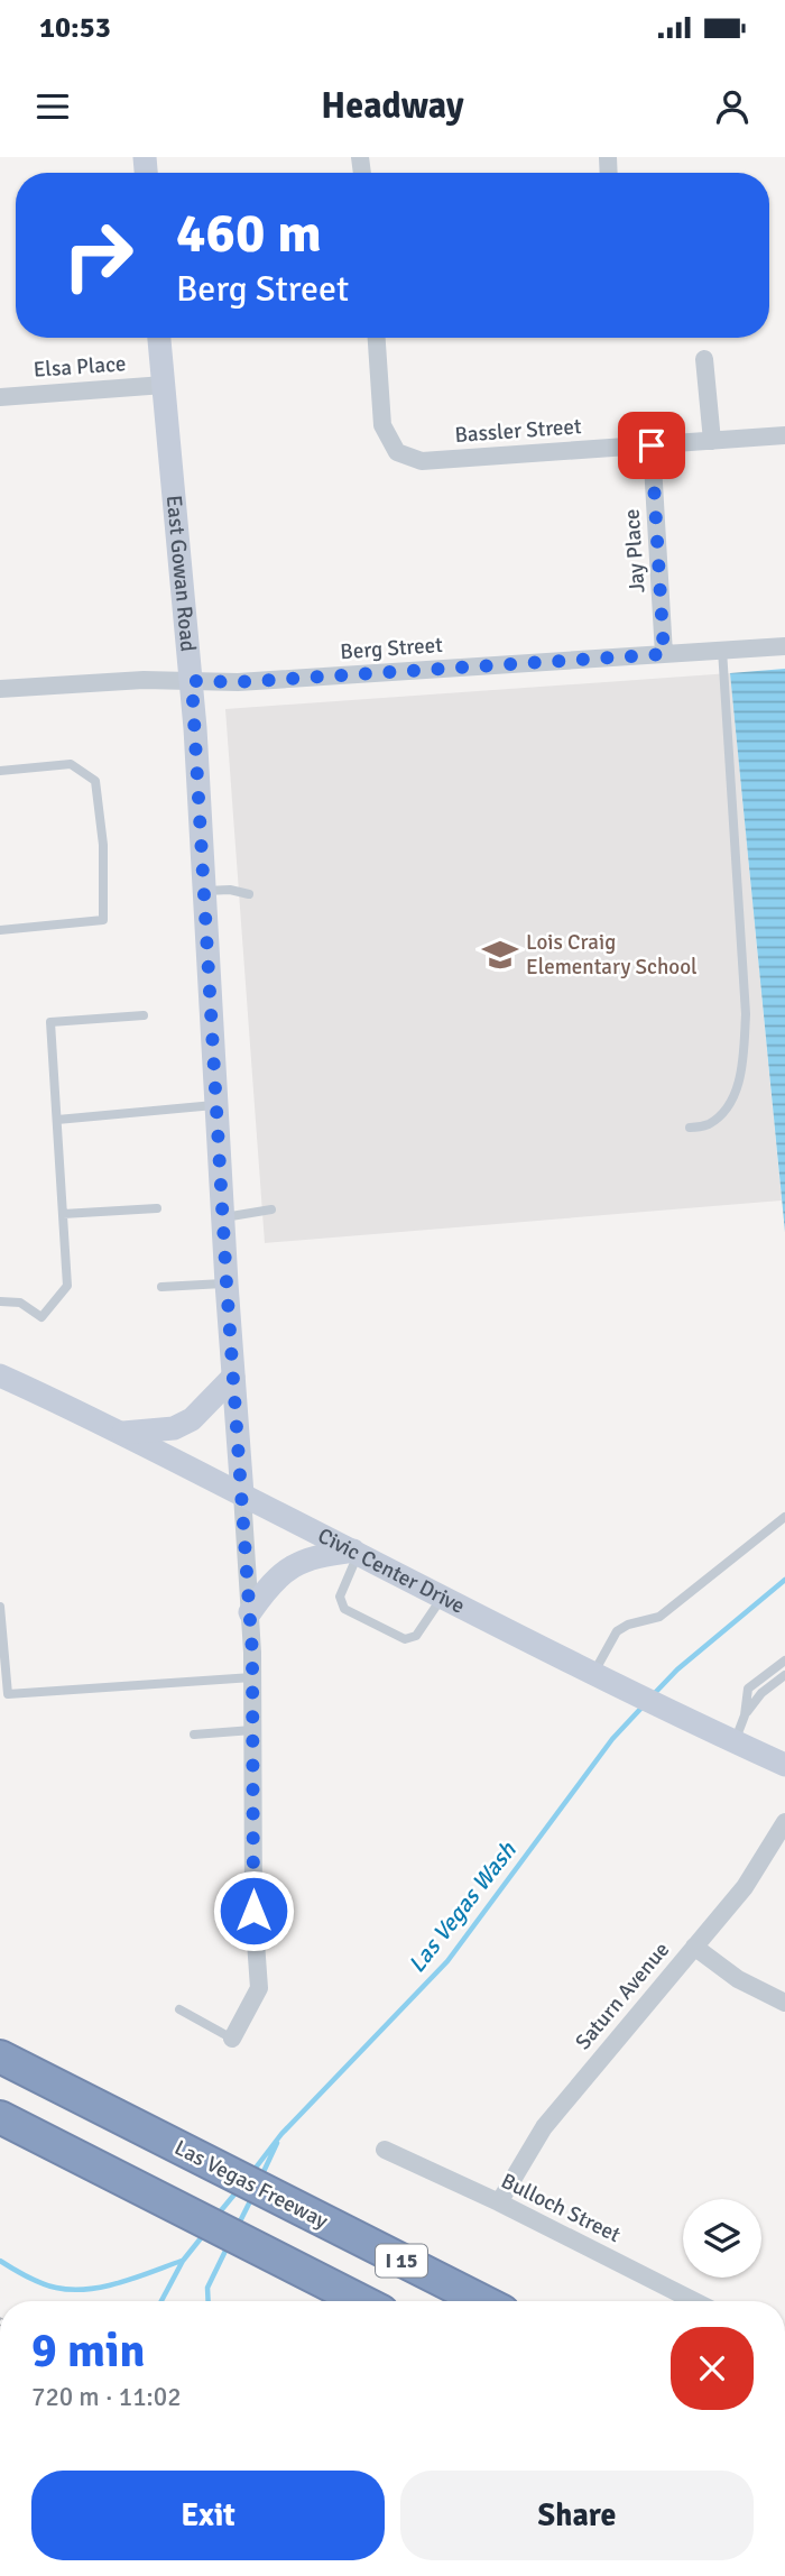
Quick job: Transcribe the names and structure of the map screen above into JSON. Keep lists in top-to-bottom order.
{
  "streets": {
    "highway": ["Las Vegas Freeway", "I 15"],
    "street": [
      "Elsa Place",
      "Bassler Street",
      "Jay Place",
      "East Gowan Road",
      "Berg Street",
      "Civic Center Drive",
      "Saturn Avenue",
      "Bulloch Street"
    ]
  },
  "crossings": [
    ["Elsa Place", "East Gowan Road"],
    ["Bassler Street", "Jay Place"],
    ["Jay Place", "Berg Street"],
    ["East Gowan Road", "Berg Street"],
    ["East Gowan Road", "Civic Center Drive"],
    ["Saturn Avenue", "Bulloch Street"]
  ],
  "water": ["Las Vegas Wash"],
  "places": {
    "school or university": ["Lois Craig Elementary School"]
  },
  "page": {
    "status": "10:53",
    "header": "Headway",
    "turn": ["460 m", "Berg Street"],
    "heading": ["9 min", "720 m · 11:02"],
    "buttons": ["Exit", "Share"]
  }
}
